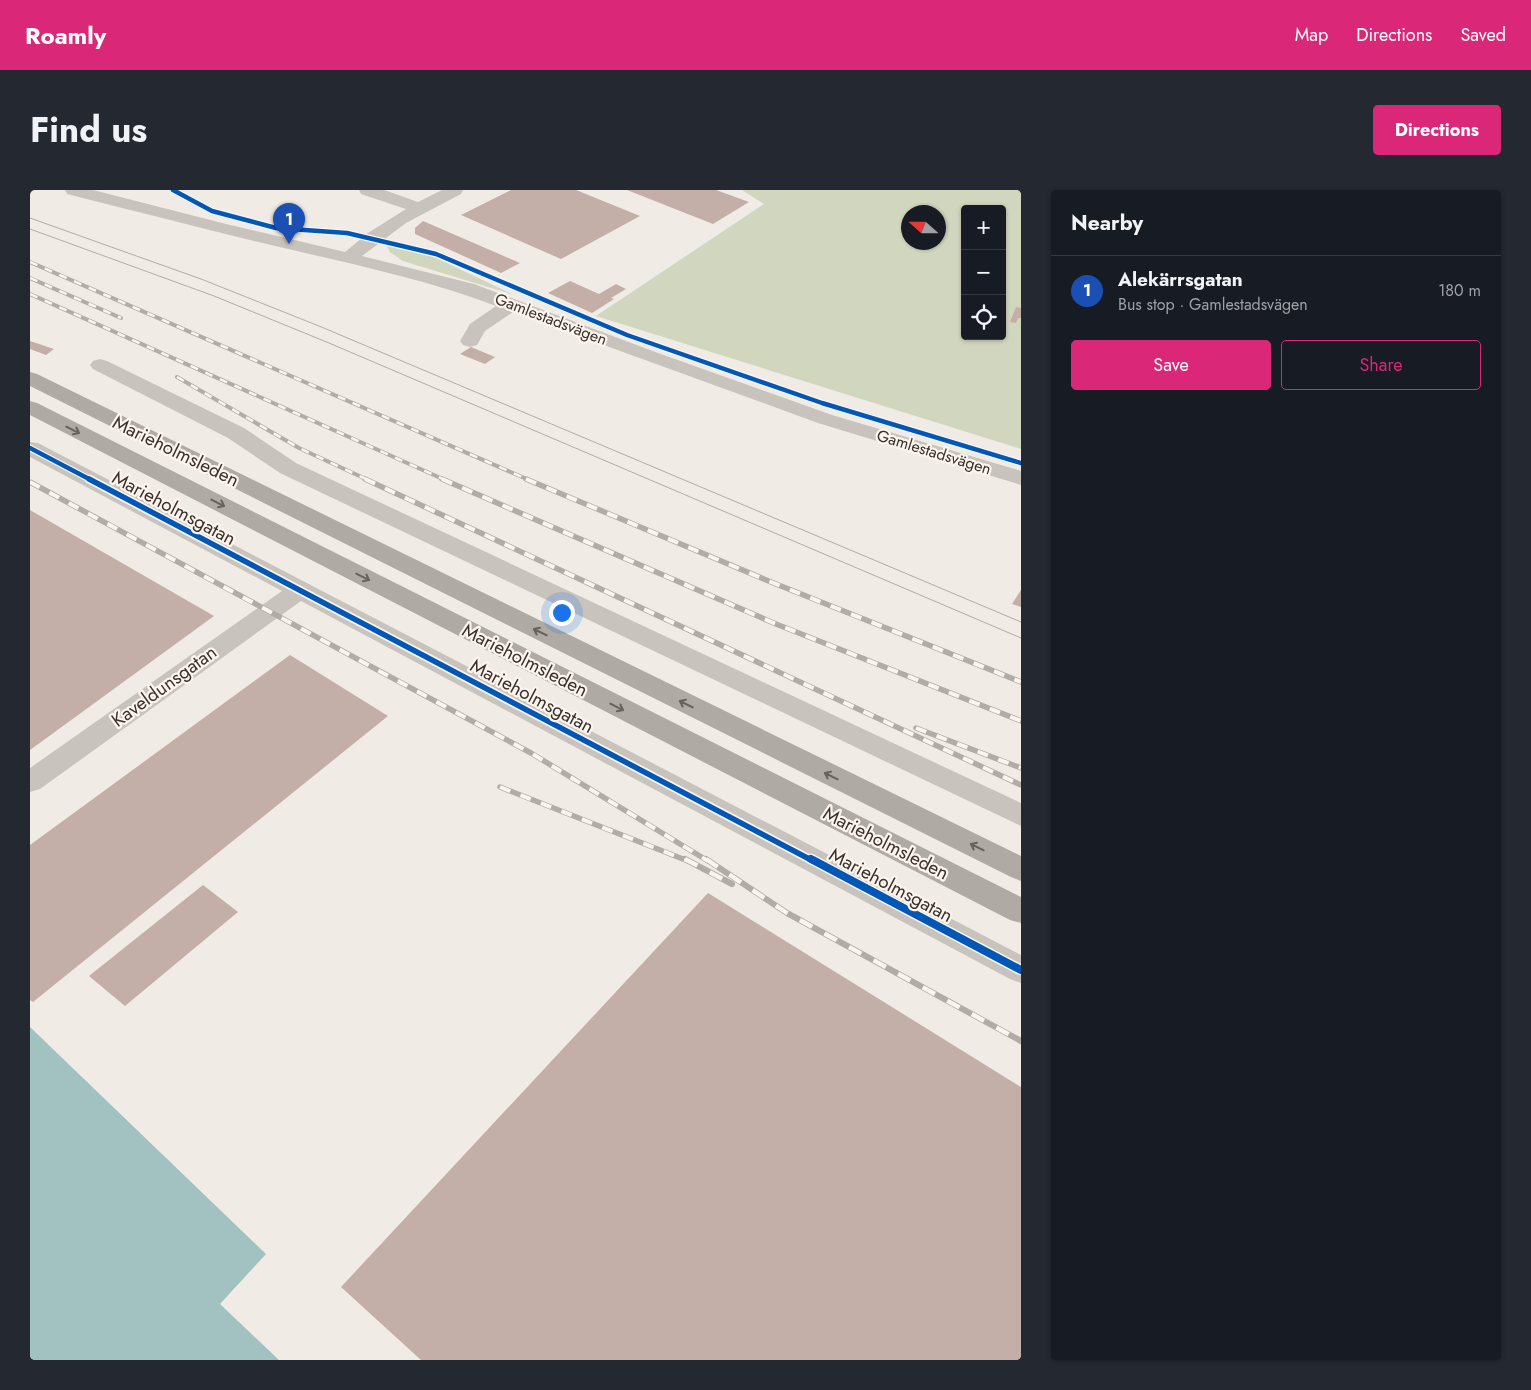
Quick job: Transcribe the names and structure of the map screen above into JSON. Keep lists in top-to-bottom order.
{
  "streets": {
    "highway": ["Marieholmsleden"],
    "street": ["Gamlestadsvägen", "Marieholmsgatan", "Kaveldunsgatan"]
  },
  "crossings": [
    ["Marieholmsgatan", "Kaveldunsgatan"]
  ],
  "north": "left",
  "page": {
    "header": "Roamly",
    "nav": ["Map", "Directions", "Saved"],
    "title": "Find us",
    "buttons": [
      "Directions",
      ["Save", "Share"]
    ],
    "heading": "Nearby",
    "pins": "1",
    "map_buttons": ["+", "−"],
    "list": [
      {
        "mark": "1",
        "name": "Alekärrsgatan",
        "note": "Bus stop · Gamlestadsvägen",
        "value": "180 m"
      }
    ]
  }
}
